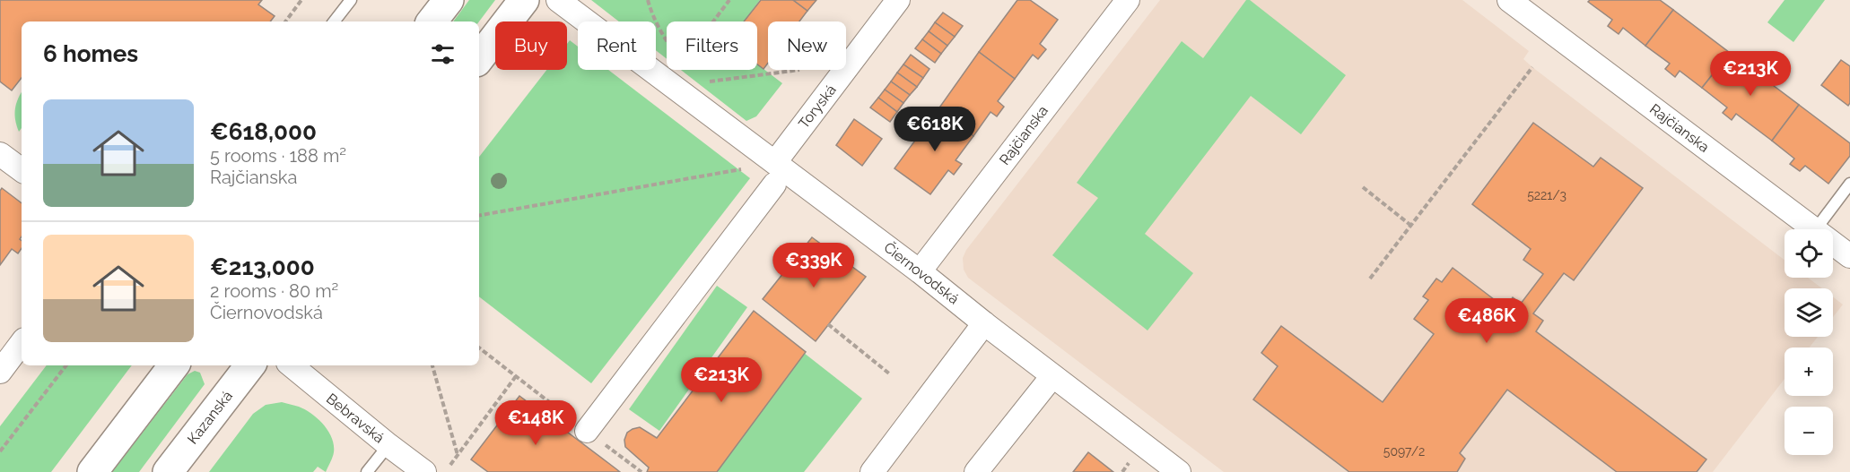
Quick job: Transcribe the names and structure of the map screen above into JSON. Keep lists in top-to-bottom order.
{
  "streets": {
    "main road": ["Kazanská"],
    "street": [
      "Toryská",
      "Rajčianska",
      "Čiernovodská",
      "Bebravská"
    ]
  },
  "crossings": [
    ["Toryská", "Čiernovodská"],
    ["Rajčianska", "Čiernovodská"]
  ],
  "house_numbers": ["5221/3", "5097/2"],
  "page": {
    "chip": [
      "Buy",
      "Rent",
      "Filters",
      "New"
    ],
    "heading": "6 homes",
    "price": [
      "€213K",
      "€618K",
      "€339K",
      "€486K",
      "€213K",
      "€148K"
    ],
    "list": [
      {
        "name": "€618,000",
        "note": "5 rooms · 188 m² · Rajčianska"
      },
      {
        "name": "€213,000",
        "note": "2 rooms · 80 m² · Čiernovodská"
      }
    ],
    "map_buttons": ["+", "−"]
  }
}
